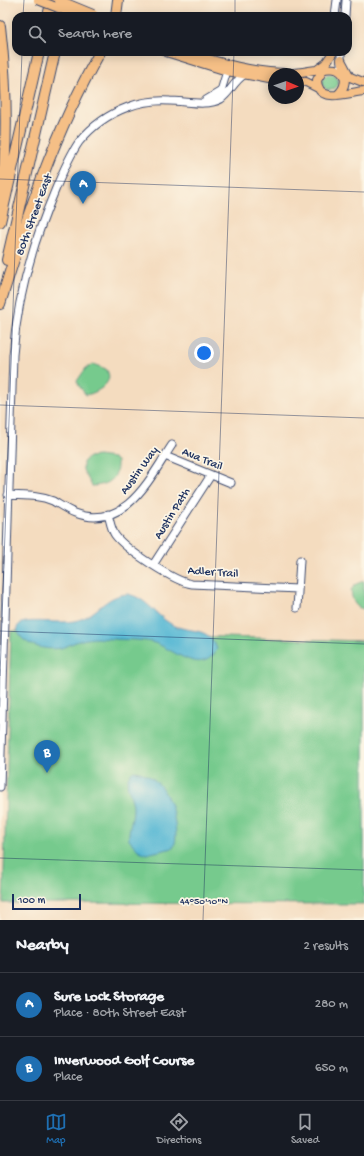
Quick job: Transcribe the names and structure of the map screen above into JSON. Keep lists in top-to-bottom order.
{
  "streets": {
    "street": [
      "80th Street East",
      "Ava Trail",
      "Austin Way",
      "Austin Path",
      "Adler Trail"
    ]
  },
  "crossings": [
    ["80th Street East", "Austin Way"],
    ["Ava Trail", "Austin Way"],
    ["Ava Trail", "Austin Path"],
    ["Austin Way", "Adler Trail"],
    ["Austin Path", "Adler Trail"]
  ],
  "scale_bar": "100 m",
  "north": "right",
  "page": {
    "search": "Search here",
    "pins": ["A", "B"],
    "scale": "100 m",
    "heading": ["Nearby", "2 results"],
    "list": [
      {
        "mark": "A",
        "name": "Sure Lock Storage",
        "note": "Place · 80th Street East",
        "value": "280 m"
      },
      {
        "mark": "B",
        "name": "Inverwood Golf Course",
        "note": "Place",
        "value": "650 m"
      }
    ],
    "nav": ["Map", "Directions", "Saved"]
  },
  "coordinates": ["44°50'10\"N"]
}
